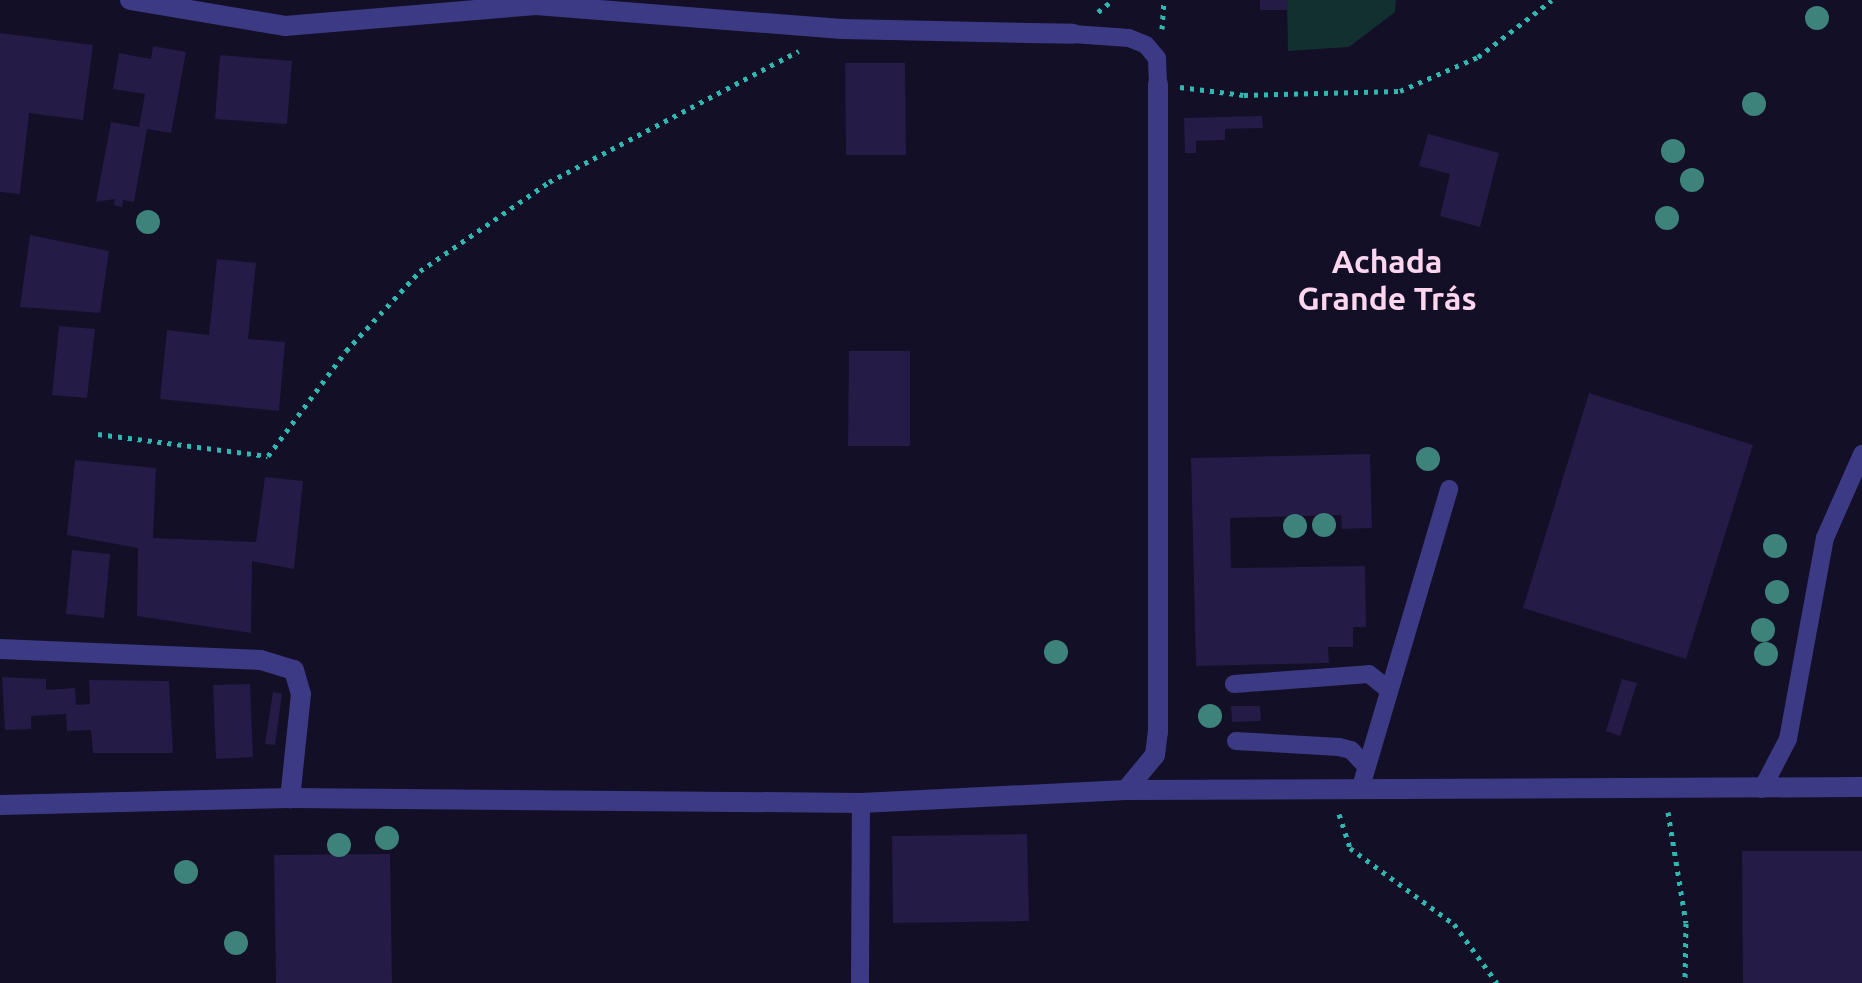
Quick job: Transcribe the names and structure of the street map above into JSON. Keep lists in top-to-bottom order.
{
  "districts": ["Achada Grande Trás"]
}
